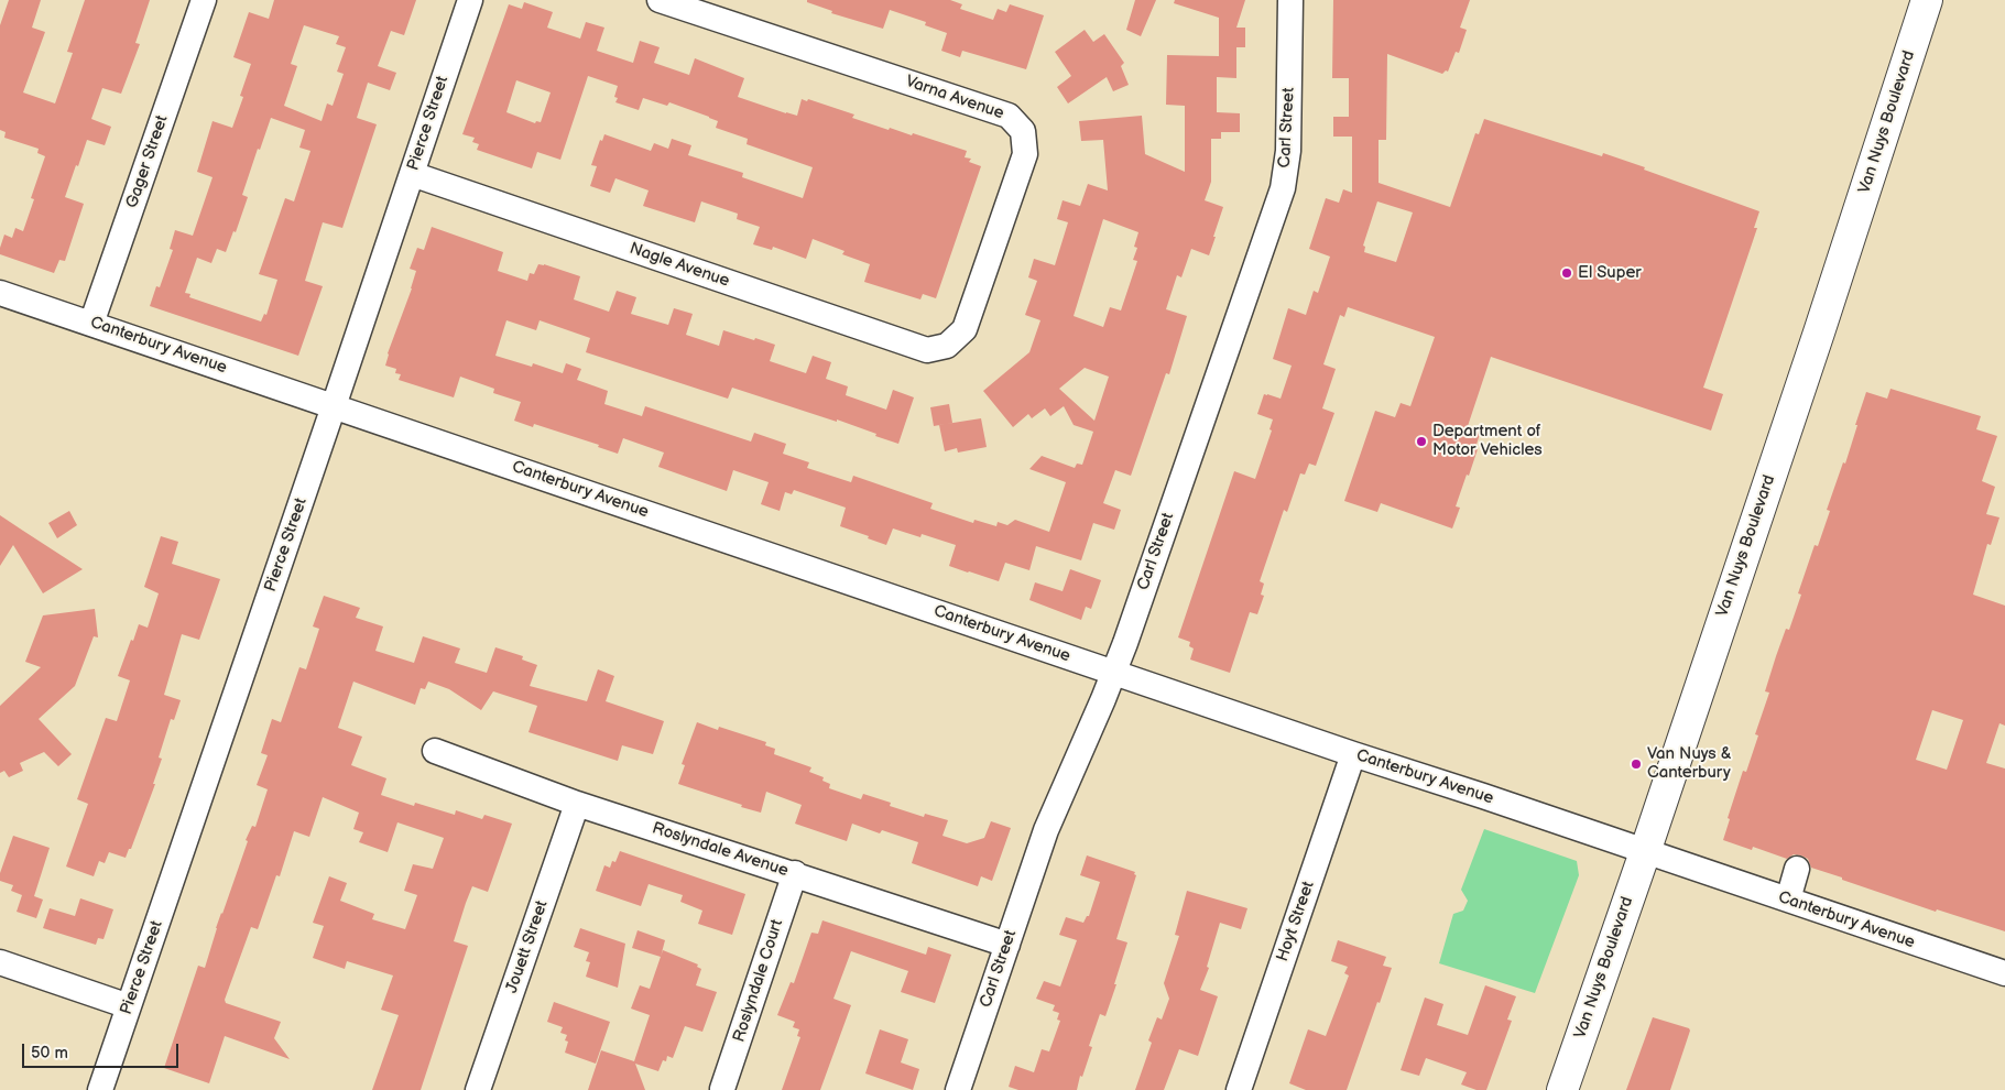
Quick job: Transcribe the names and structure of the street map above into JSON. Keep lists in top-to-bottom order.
{
  "streets": {
    "main road": ["Van Nuys Boulevard"],
    "street": [
      "Varna Avenue",
      "Pierce Street",
      "Carl Street",
      "Gager Street",
      "Nagle Avenue",
      "Canterbury Avenue",
      "Roslyndale Avenue",
      "Hoyt Street",
      "Jouett Street",
      "Roslyndale Court"
    ]
  },
  "crossings": [
    ["Varna Avenue", "Nagle Avenue"],
    ["Van Nuys Boulevard", "Canterbury Avenue"],
    ["Pierce Street", "Nagle Avenue"],
    ["Pierce Street", "Canterbury Avenue"],
    ["Carl Street", "Canterbury Avenue"],
    ["Carl Street", "Roslyndale Avenue"],
    ["Gager Street", "Canterbury Avenue"],
    ["Canterbury Avenue", "Hoyt Street"],
    ["Roslyndale Avenue", "Jouett Street"],
    ["Roslyndale Avenue", "Roslyndale Court"]
  ],
  "places": ["El Super", "Department of Motor Vehicles", "Van Nuys & Canterbury"],
  "scale_bar": "50 m"
}
